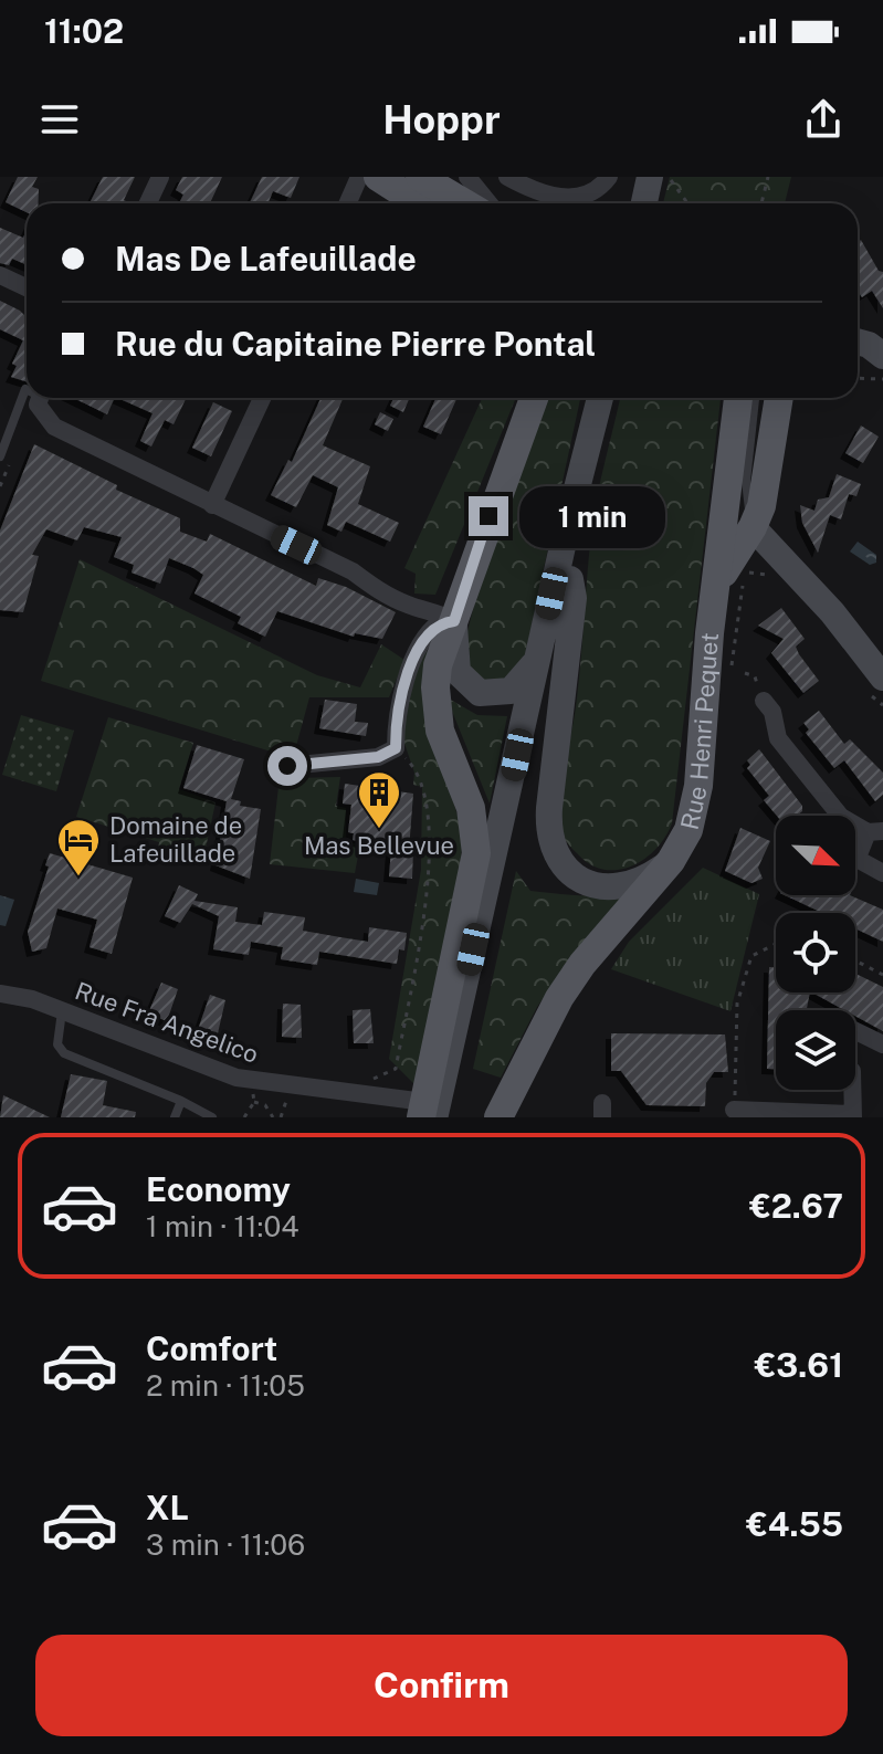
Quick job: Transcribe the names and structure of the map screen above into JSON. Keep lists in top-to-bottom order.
{
  "streets": {
    "main road": ["Rue Henri Pequet"],
    "street": ["Rue Fra Angelico"]
  },
  "places": {
    "building": ["Mas Bellevue"],
    "hotel": ["Domaine de Lafeuillade"]
  },
  "north": "bottom right",
  "page": {
    "status": "11:02",
    "header": "Hoppr",
    "banner": ["Mas De Lafeuillade", "Rue du Capitaine Pierre Pontal"],
    "bubble": "1 min",
    "list": [
      {
        "name": "Economy",
        "note": "1 min · 11:04",
        "value": "€2.67"
      },
      {
        "name": "Comfort",
        "note": "2 min · 11:05",
        "value": "€3.61"
      },
      {
        "name": "XL",
        "note": "3 min · 11:06",
        "value": "€4.55"
      }
    ],
    "buttons": "Confirm"
  }
}
